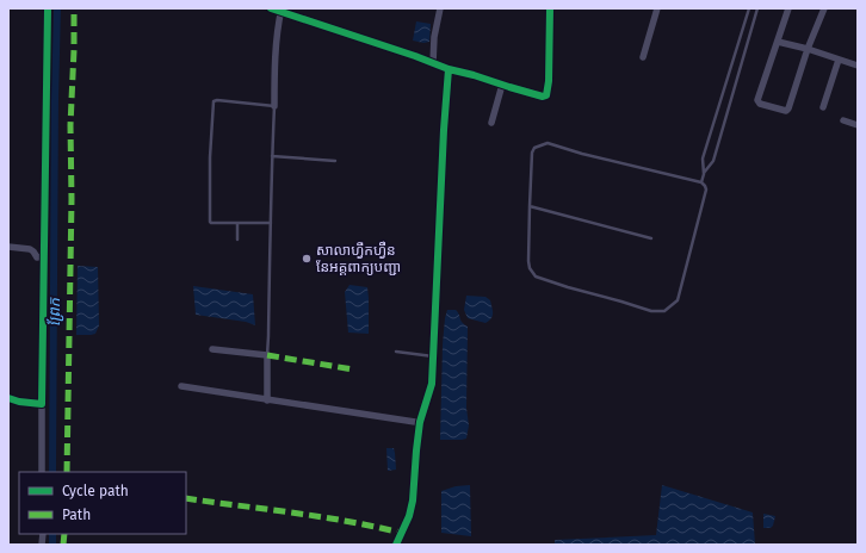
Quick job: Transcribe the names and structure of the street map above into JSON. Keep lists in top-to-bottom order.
{
  "water": ["ព្រែក"],
  "places": ["សាលាហ្វឹកហ្វឺន នែអគ្គពាក្យបញ្ជា"],
  "legend": ["Cycle path", "Path"]
}
